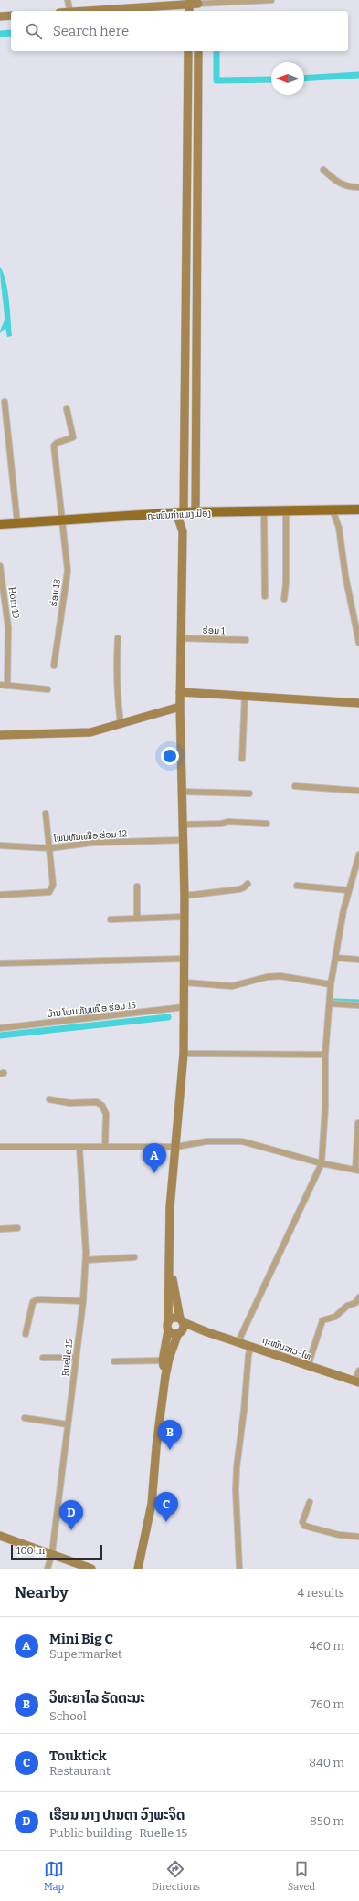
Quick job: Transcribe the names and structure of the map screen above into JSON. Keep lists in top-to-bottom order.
{
  "streets": {
    "main road": ["ຖະໜົນກຳແພງເມືອງ"],
    "street": [
      "ຮ່ອມ 18",
      "Hom 19",
      "ຮ່ອມ 1",
      "ໂພນທັນເໜືອ ຮ່ອມ 12",
      "ບ້ານ ໂພນທັນເໜືອ ຮ່ອມ 15",
      "ຖະໜົນລາວ-ໄທ",
      "Ruelle 15"
    ]
  },
  "crossings": [
    ["ຖະໜົນກຳແພງເມືອງ", "ຮ່ອມ 18"]
  ],
  "scale_bar": "100 m",
  "north": "left",
  "page": {
    "search": "Search here",
    "pins": [
      "A",
      "B",
      "C",
      "D"
    ],
    "scale": "100 m",
    "heading": ["Nearby", "4 results"],
    "list": [
      {
        "mark": "A",
        "name": "Mini Big C",
        "note": "Supermarket",
        "value": "460 m"
      },
      {
        "mark": "B",
        "name": "ວິທະຍາໄລ ຣັດຕະນະ",
        "note": "School",
        "value": "760 m"
      },
      {
        "mark": "C",
        "name": "Touktick",
        "note": "Restaurant",
        "value": "840 m"
      },
      {
        "mark": "D",
        "name": "ເຮືອນ ນາງ ປານຕາ ວົງພະຈິດ",
        "note": "Public building · Ruelle 15",
        "value": "850 m"
      }
    ],
    "nav": ["Map", "Directions", "Saved"]
  }
}
